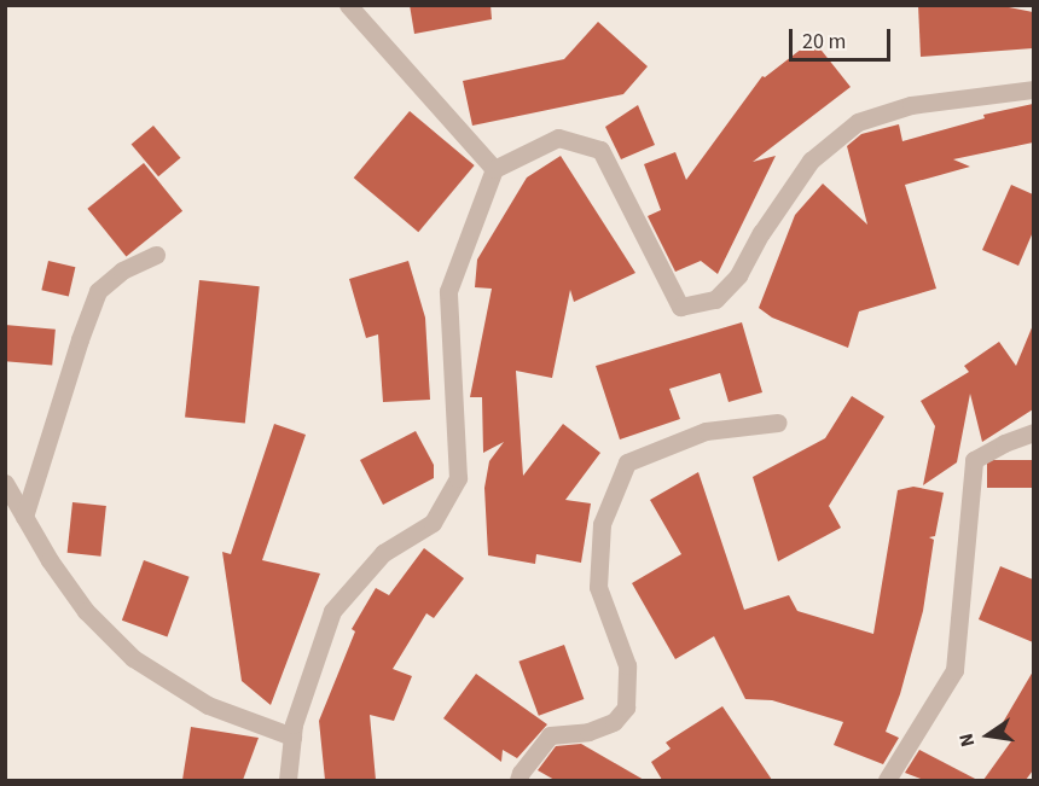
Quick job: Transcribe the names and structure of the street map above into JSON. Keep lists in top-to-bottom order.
{
  "scale_bar": "20 m",
  "north": "left"
}
